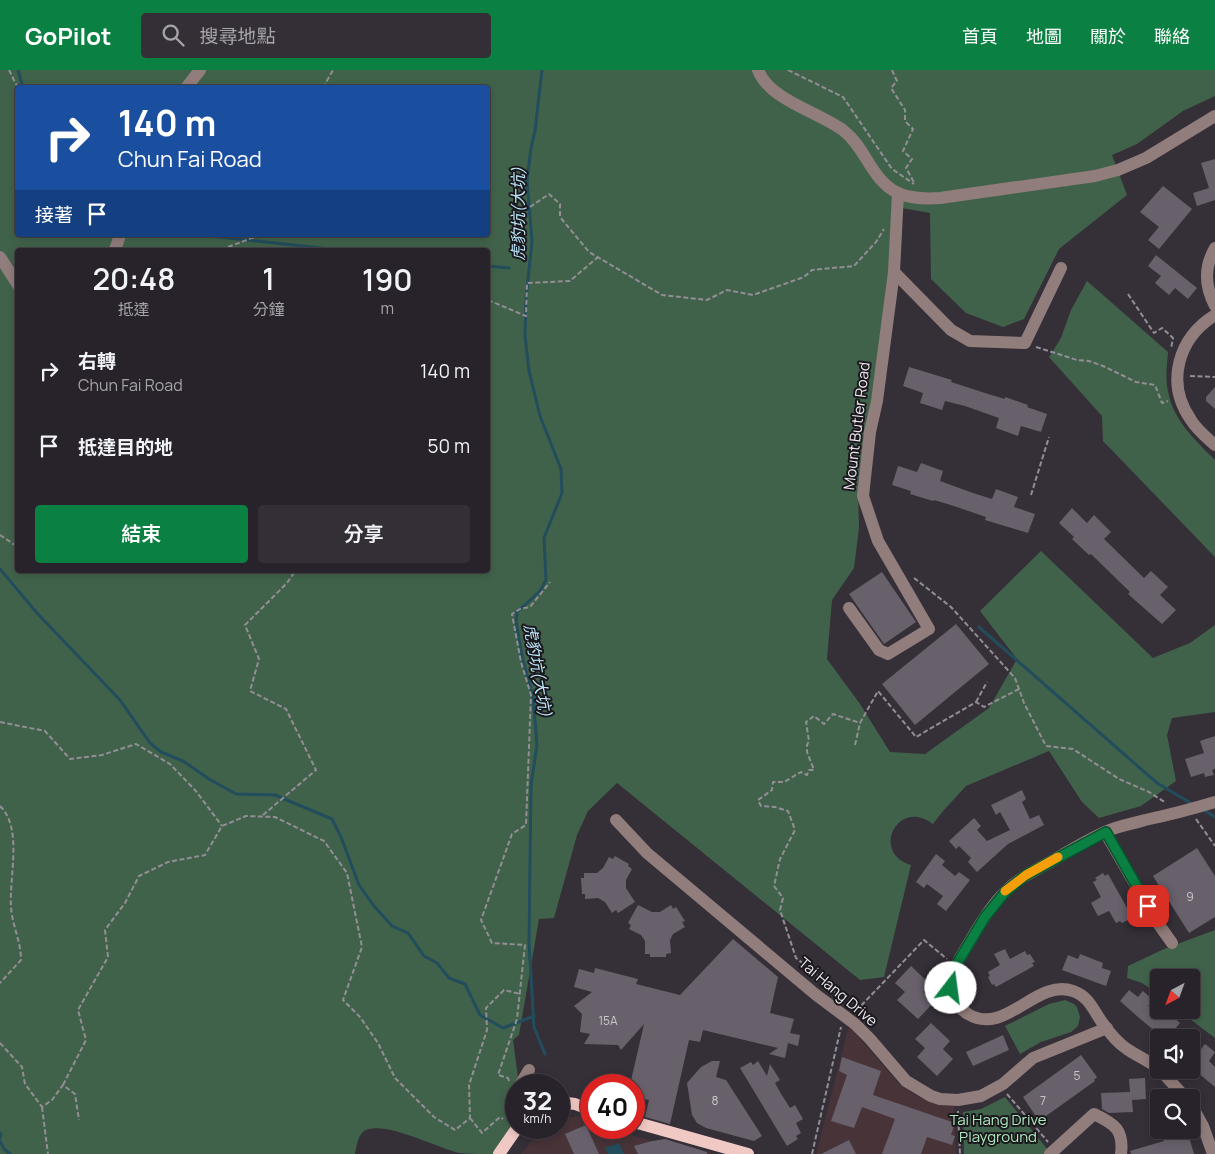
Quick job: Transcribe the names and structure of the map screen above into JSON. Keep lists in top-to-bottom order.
{
  "streets": {
    "street": ["Mount Butler Road", "Tai Hang Drive"]
  },
  "water": ["虎豹坑(大坑)"],
  "parks": ["Tai Hang Drive Playground"],
  "house_numbers": [
    "9",
    "15A",
    "5",
    "8",
    "7"
  ],
  "north": "bottom left",
  "page": {
    "header": "GoPilot",
    "search": "搜尋地點",
    "nav": [
      "首頁",
      "地圖",
      "關於",
      "聯絡"
    ],
    "turn": ["140 m", "Chun Fai Road"],
    "then": "接著",
    "eta": [
      "20:48",
      "抵達",
      "1",
      "分鐘",
      "190",
      "m"
    ],
    "list": [
      {
        "name": "右轉",
        "note": "Chun Fai Road",
        "value": "140 m"
      },
      {
        "name": "抵達目的地",
        "value": "50 m"
      }
    ],
    "buttons": ["結束", "分享"],
    "speed": "32 km/h",
    "limit": "40"
  }
}
